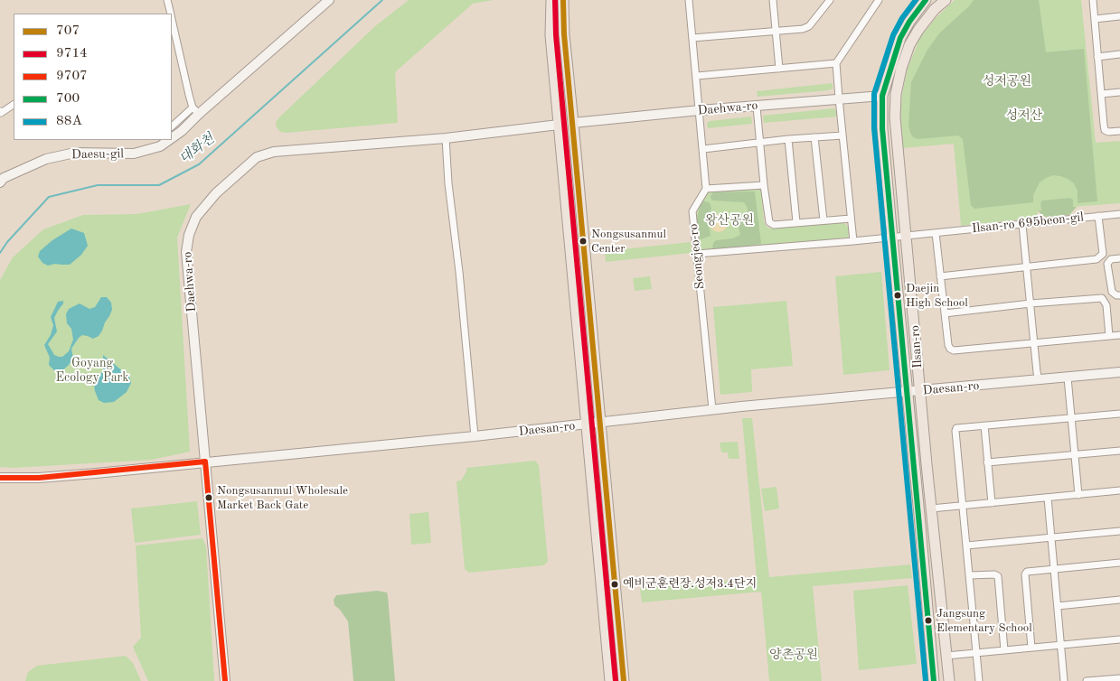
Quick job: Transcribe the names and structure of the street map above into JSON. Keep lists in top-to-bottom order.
{
  "streets": {
    "main road": ["Ilsan-ro"],
    "street": [
      "Daehwa-ro",
      "Daesu-gil",
      "Ilsan-ro 695beon-gil",
      "Seongjeo-ro",
      "Daesan-ro"
    ]
  },
  "crossings": [
    ["Daehwa-ro", "Ilsan-ro"],
    ["Daehwa-ro", "Daesan-ro"],
    ["Ilsan-ro 695beon-gil", "Seongjeo-ro"],
    ["Ilsan-ro 695beon-gil", "Ilsan-ro"],
    ["Seongjeo-ro", "Daesan-ro"],
    ["Ilsan-ro", "Daesan-ro"]
  ],
  "water": ["대화천"],
  "parks": [
    "성저공원",
    "성저산",
    "왕산공원",
    "Goyang Ecology Park",
    "양촌공원"
  ],
  "places": [
    "Nongsusanmul Center",
    "Daejin High School",
    "Nongsusanmul Wholesale Market Back Gate",
    "예비군훈련장.성저3.4단지",
    "Jangsung Elementary School"
  ],
  "lines": [
    "transit line 707",
    "transit line 9714",
    "transit line 700",
    "transit line 88A",
    "transit line 9707"
  ],
  "legend": [
    "707",
    "9714",
    "9707",
    "700",
    "88A"
  ]
}
